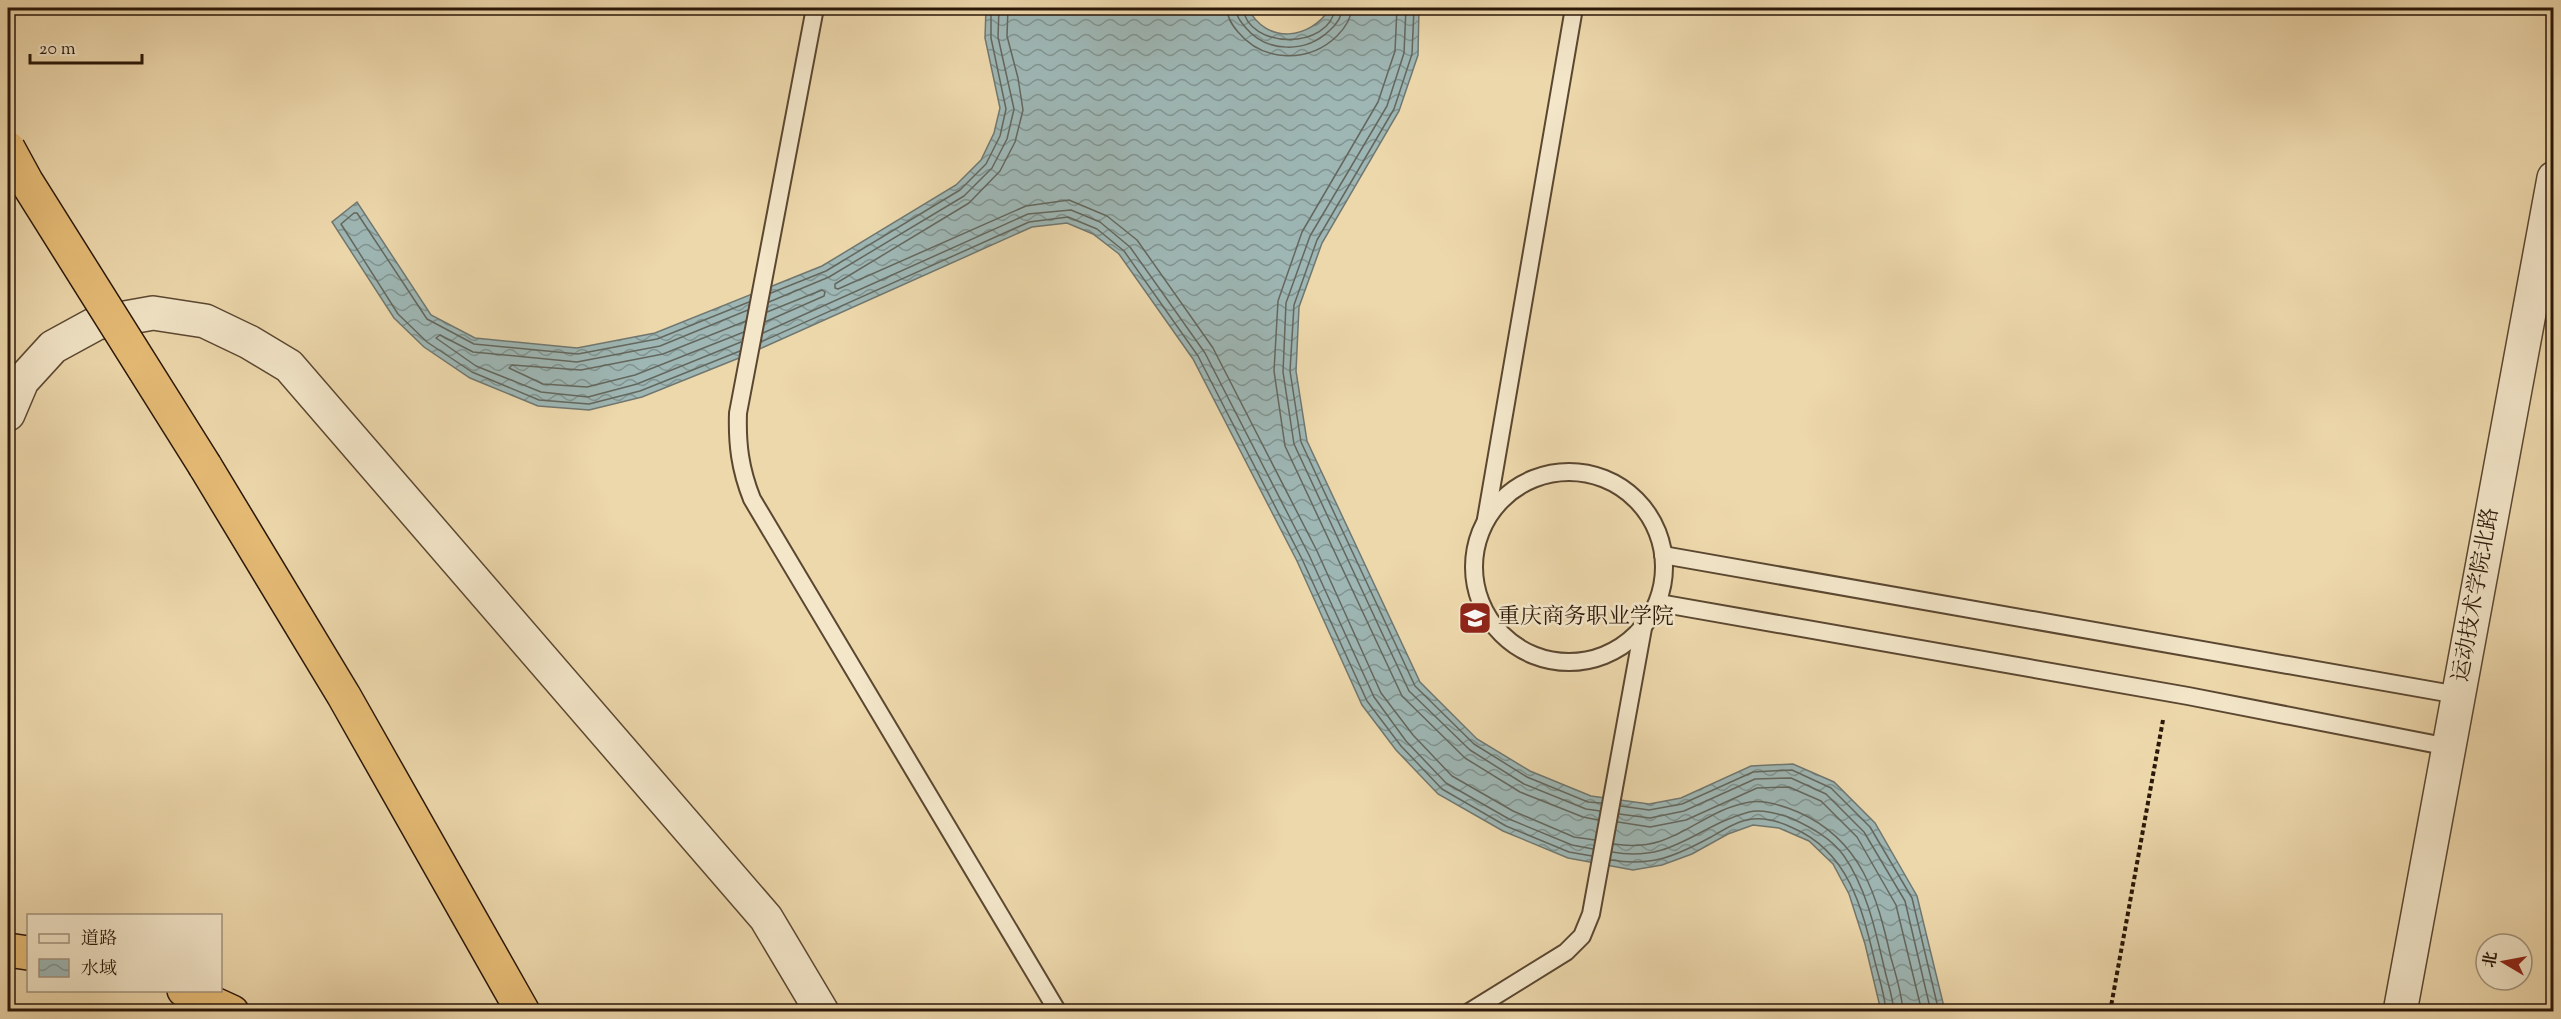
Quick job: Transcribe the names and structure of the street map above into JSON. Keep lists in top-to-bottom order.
{
  "streets": {
    "street": ["运动技术学院北路"]
  },
  "places": {
    "school or university": ["重庆商务职业学院"]
  },
  "legend": ["道路", "水域"],
  "scale_bar": "20 m",
  "north": "left"
}
